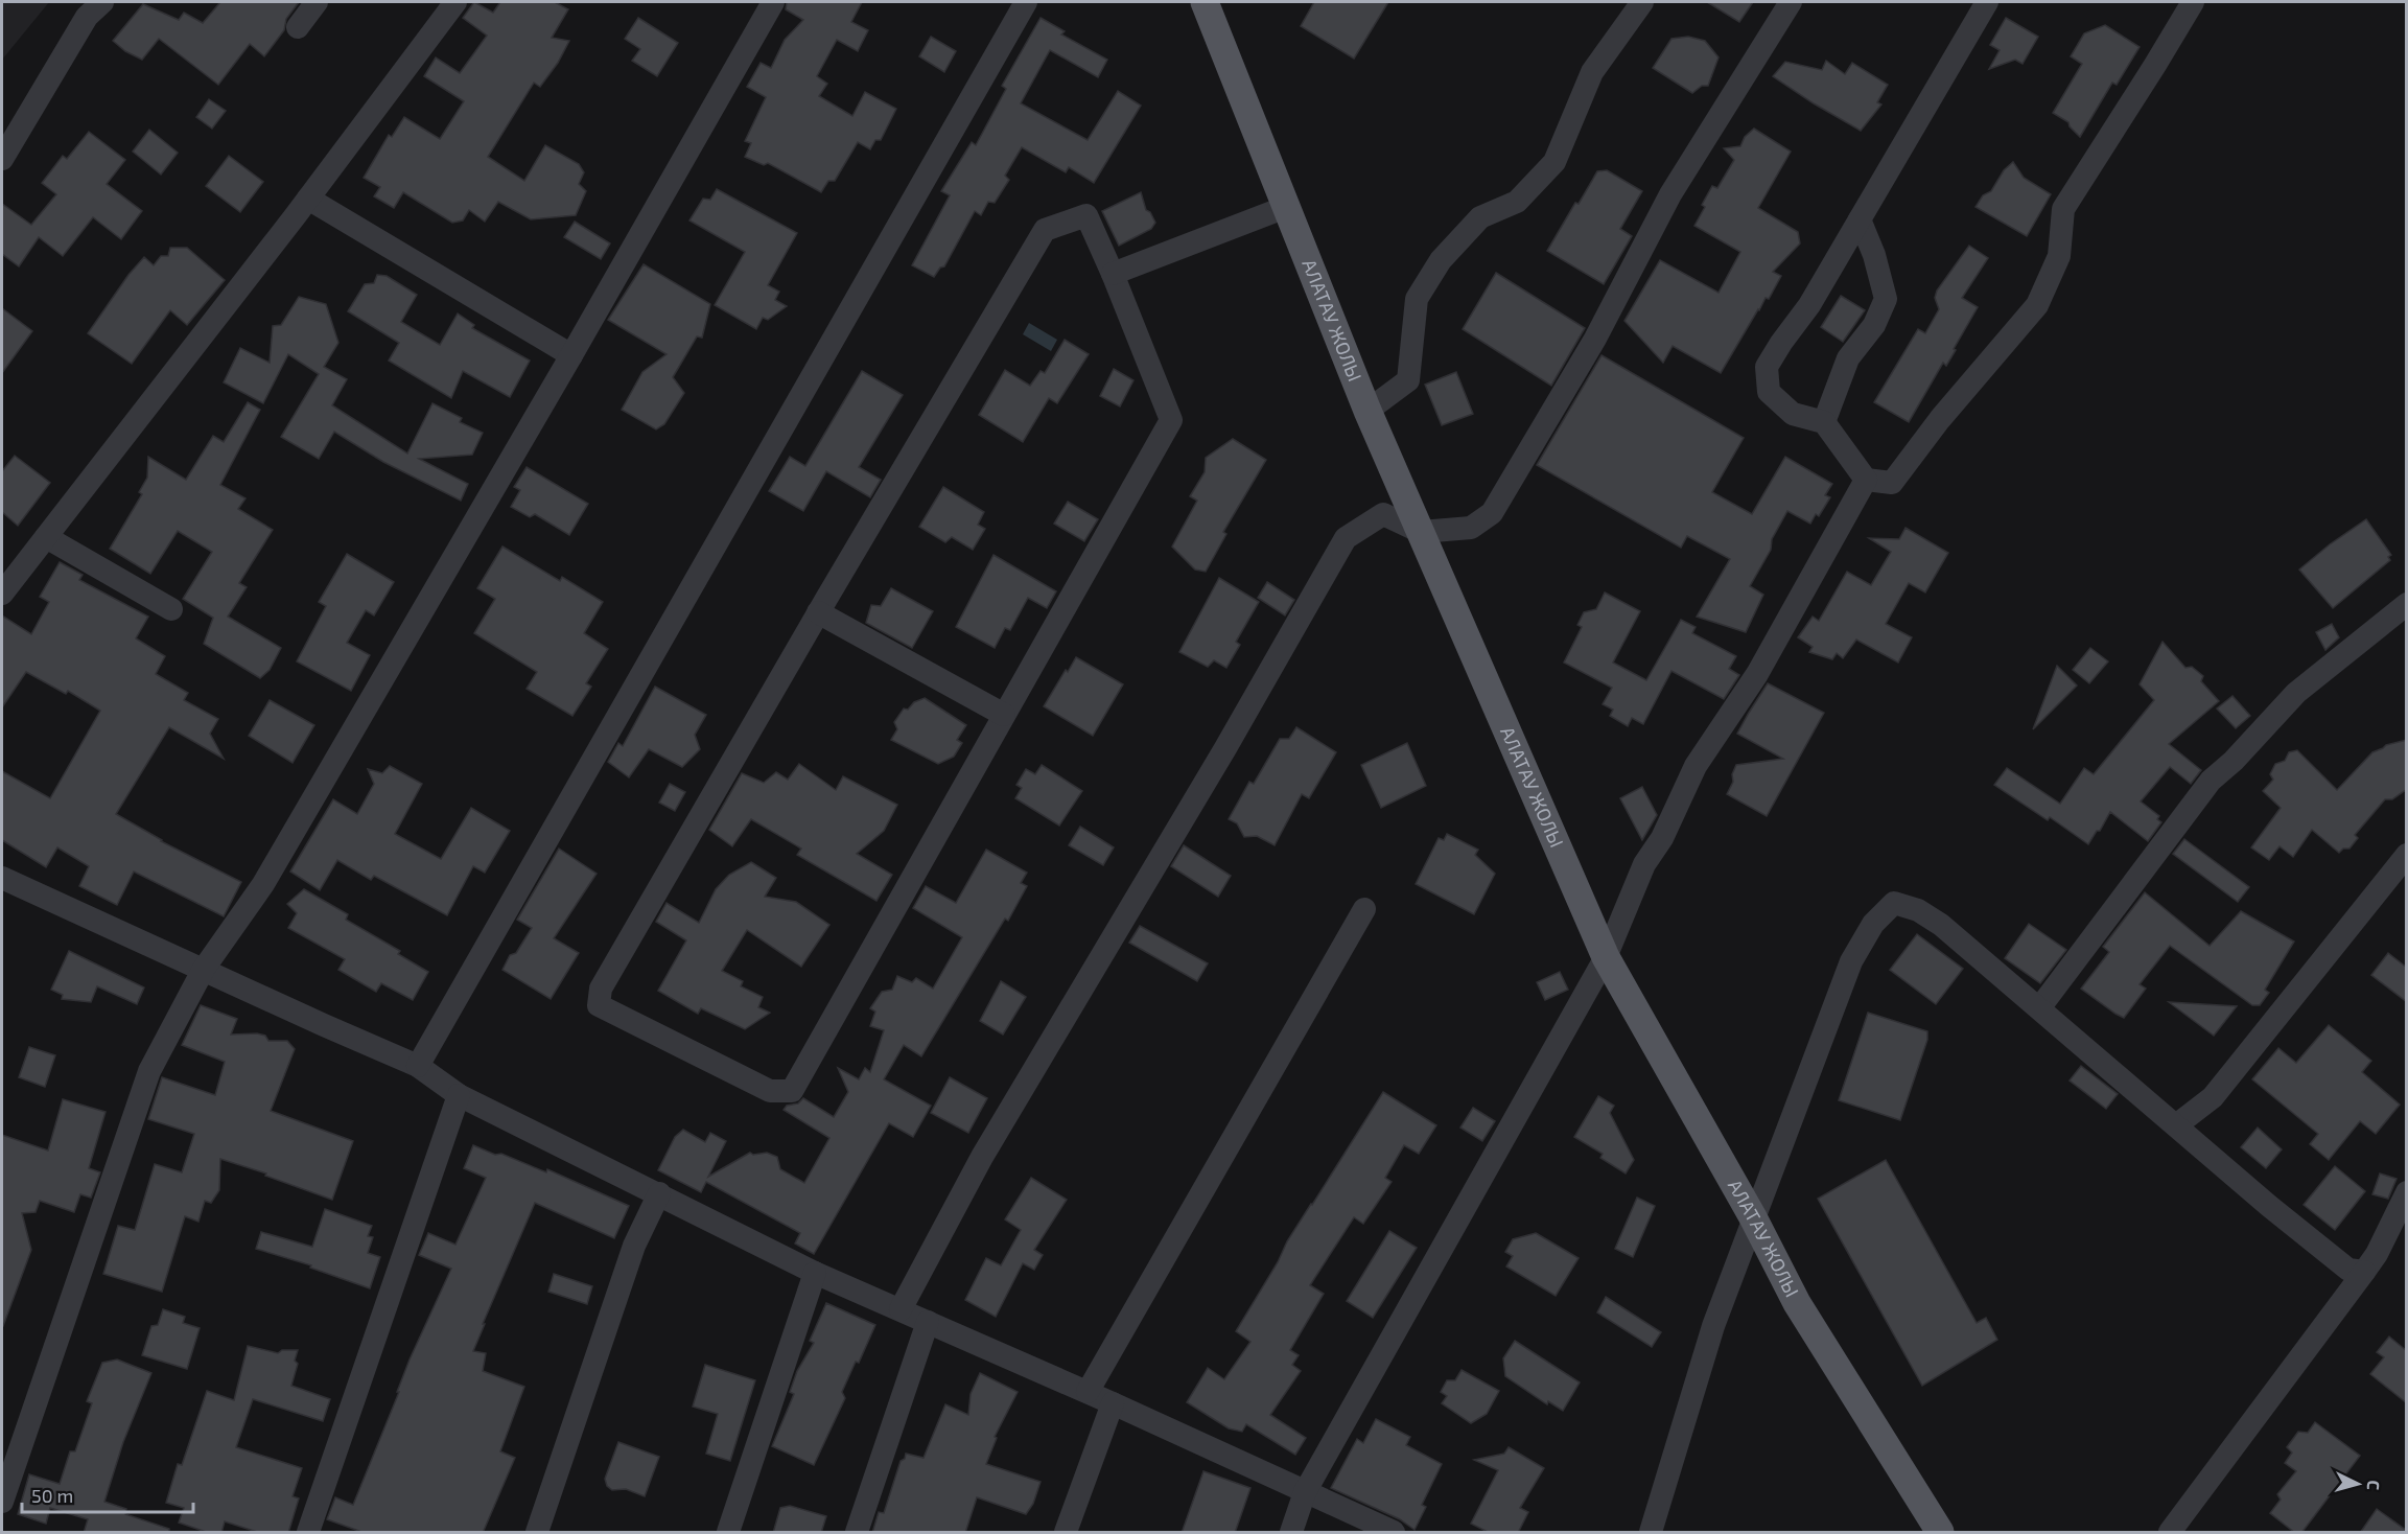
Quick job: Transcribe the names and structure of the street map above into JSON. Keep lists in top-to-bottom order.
{
  "streets": {
    "main road": ["АЛАТАУ ЖОЛЫ"]
  },
  "scale_bar": "50 m",
  "north": "right"
}
